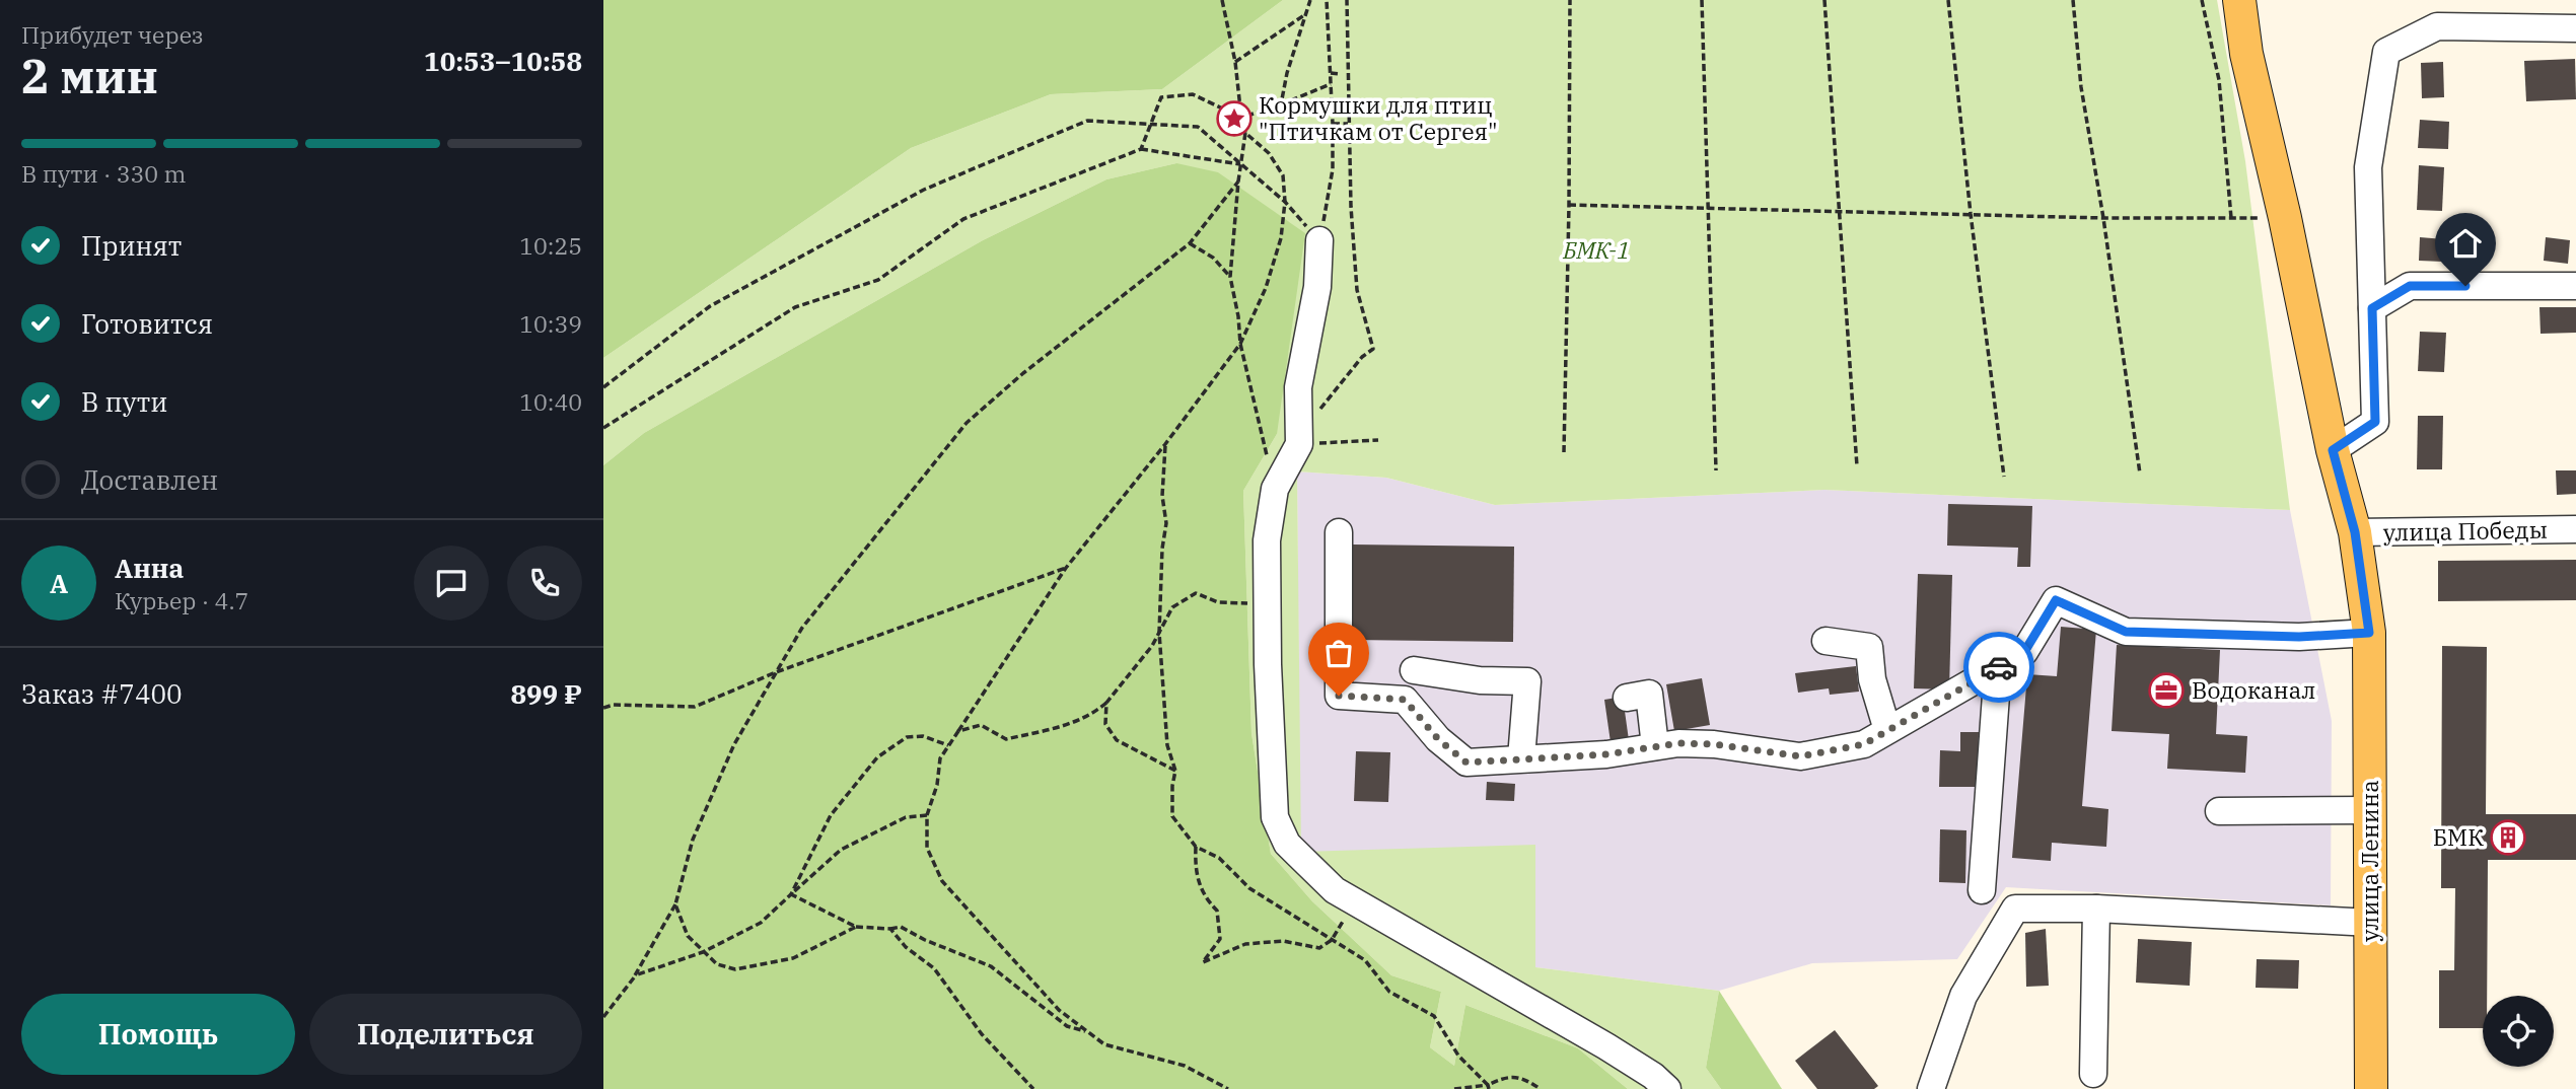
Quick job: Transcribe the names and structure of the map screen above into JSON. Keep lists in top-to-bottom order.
{
  "streets": {
    "main road": ["улица Ленина"],
    "street": ["улица Победы"]
  },
  "crossings": [
    ["улица Победы", "улица Ленина"]
  ],
  "parks": ["БМК-1"],
  "places": {
    "place": ["Кормушки для птиц \"Птичкам от Сергея\""],
    "office": ["Водоканал"],
    "building": ["БМК"]
  },
  "page": {
    "heading": ["2 мин", "Прибудет через", "10:53–10:58"],
    "panel": [
      "Анна",
      "Курьер · 4.7",
      "Заказ #7400",
      "899 ₽"
    ],
    "bar": "В пути · 330 m",
    "list": [
      ["Принят", "10:25"],
      ["Готовится", "10:39"],
      ["В пути", "10:40"],
      "Доставлен"
    ],
    "round": "А",
    "buttons": ["Помощь", "Поделиться"]
  }
}
